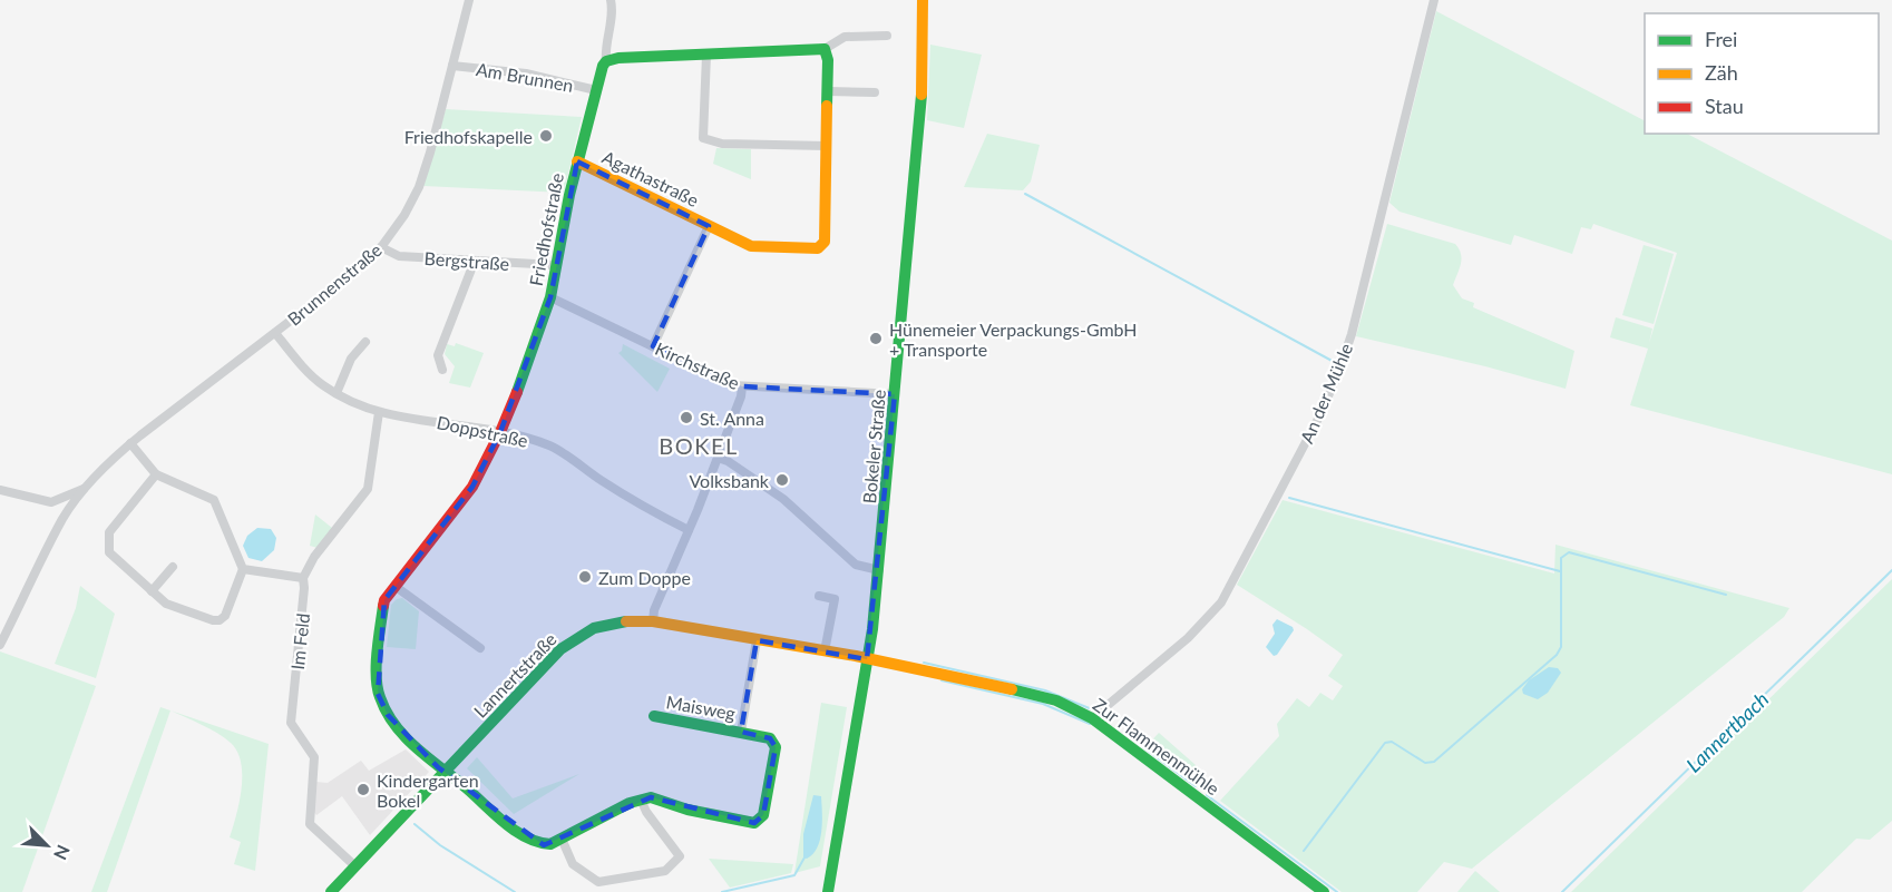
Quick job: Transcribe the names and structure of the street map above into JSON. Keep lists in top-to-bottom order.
{
  "streets": {
    "street": [
      "Am Brunnen",
      "Agathastraße",
      "Friedhofstraße",
      "Bergstraße",
      "Brunnenstraße",
      "Kirchstraße",
      "An der Mühle",
      "Doppstraße",
      "Bokeler Straße",
      "Im Feld",
      "Lannertstraße",
      "Maisweg",
      "Zur Flammenmühle"
    ]
  },
  "crossings": [
    ["Am Brunnen", "Friedhofstraße"],
    ["Am Brunnen", "Brunnenstraße"],
    ["Agathastraße", "Friedhofstraße"],
    ["Agathastraße", "Kirchstraße"],
    ["Friedhofstraße", "Bergstraße"],
    ["Friedhofstraße", "Kirchstraße"],
    ["Friedhofstraße", "Doppstraße"],
    ["Friedhofstraße", "Lannertstraße"],
    ["Bergstraße", "Brunnenstraße"],
    ["Brunnenstraße", "Doppstraße"],
    ["Kirchstraße", "Bokeler Straße"],
    ["An der Mühle", "Zur Flammenmühle"],
    ["Doppstraße", "Im Feld"],
    ["Bokeler Straße", "Lannertstraße"],
    ["Bokeler Straße", "Zur Flammenmühle"],
    ["Im Feld", "Lannertstraße"],
    ["Lannertstraße", "Zur Flammenmühle"]
  ],
  "districts": ["BOKEL"],
  "water": ["Lannertbach"],
  "places": [
    "Friedhofskapelle",
    "Hünemeier Verpackungs-GmbH + Transporte",
    "St. Anna",
    "Volksbank",
    "Zum Doppe",
    "Kindergarten Bokel"
  ],
  "legend": ["Frei", "Zäh", "Stau"],
  "north": "bottom right"
}
